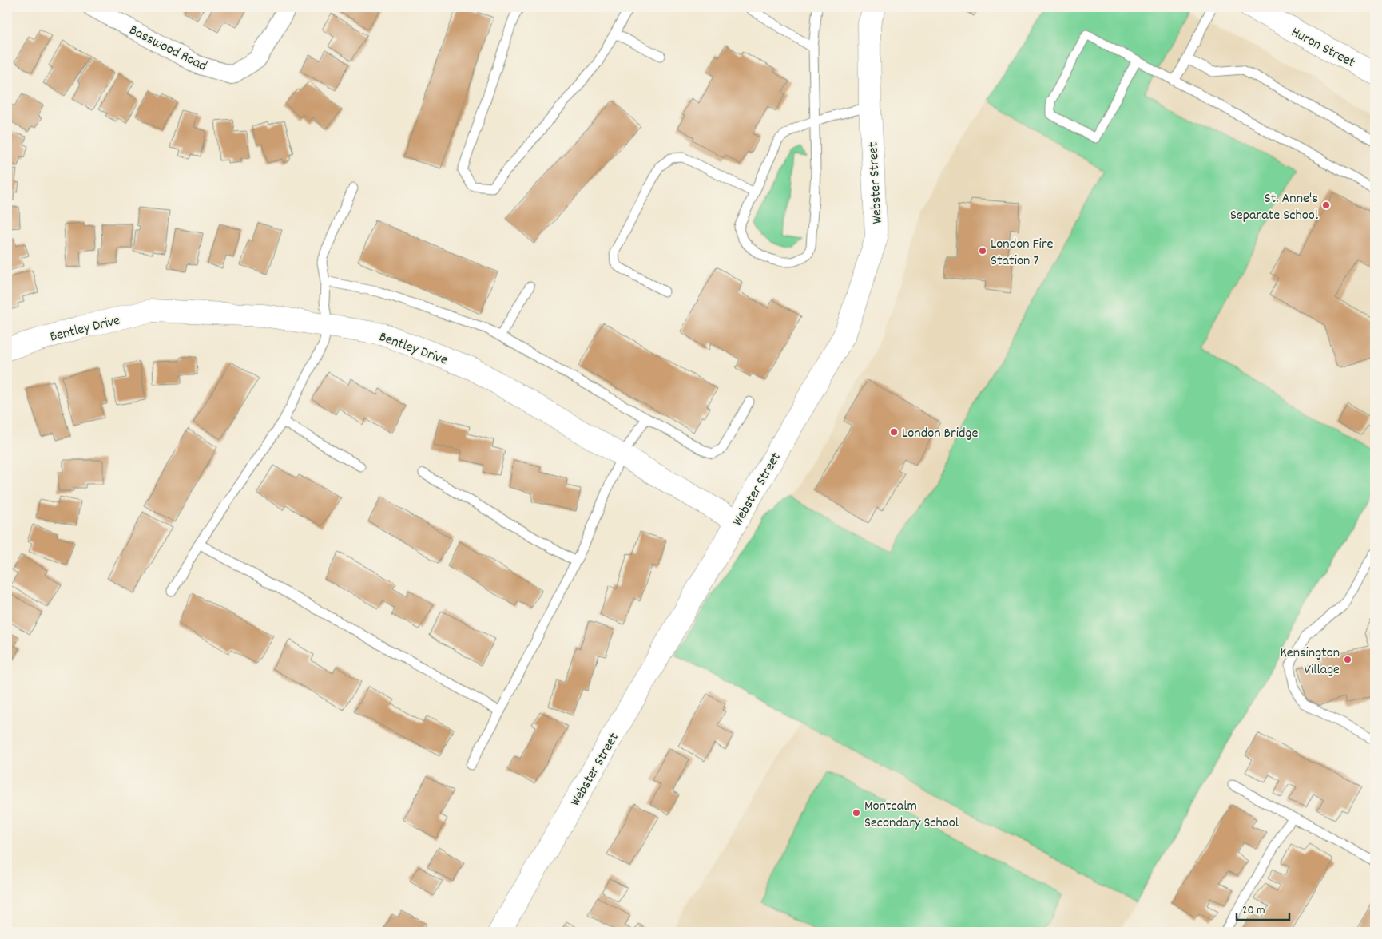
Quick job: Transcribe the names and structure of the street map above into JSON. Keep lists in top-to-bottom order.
{
  "streets": {
    "street": [
      "Huron Street",
      "Basswood Road",
      "Webster Street",
      "Bentley Drive"
    ]
  },
  "crossings": [
    ["Webster Street", "Bentley Drive"]
  ],
  "places": [
    "St. Anne's Separate School",
    "London Fire Station 7",
    "London Bridge",
    "Kensington Village",
    "Montcalm Secondary School"
  ],
  "scale_bar": "20 m"
}
